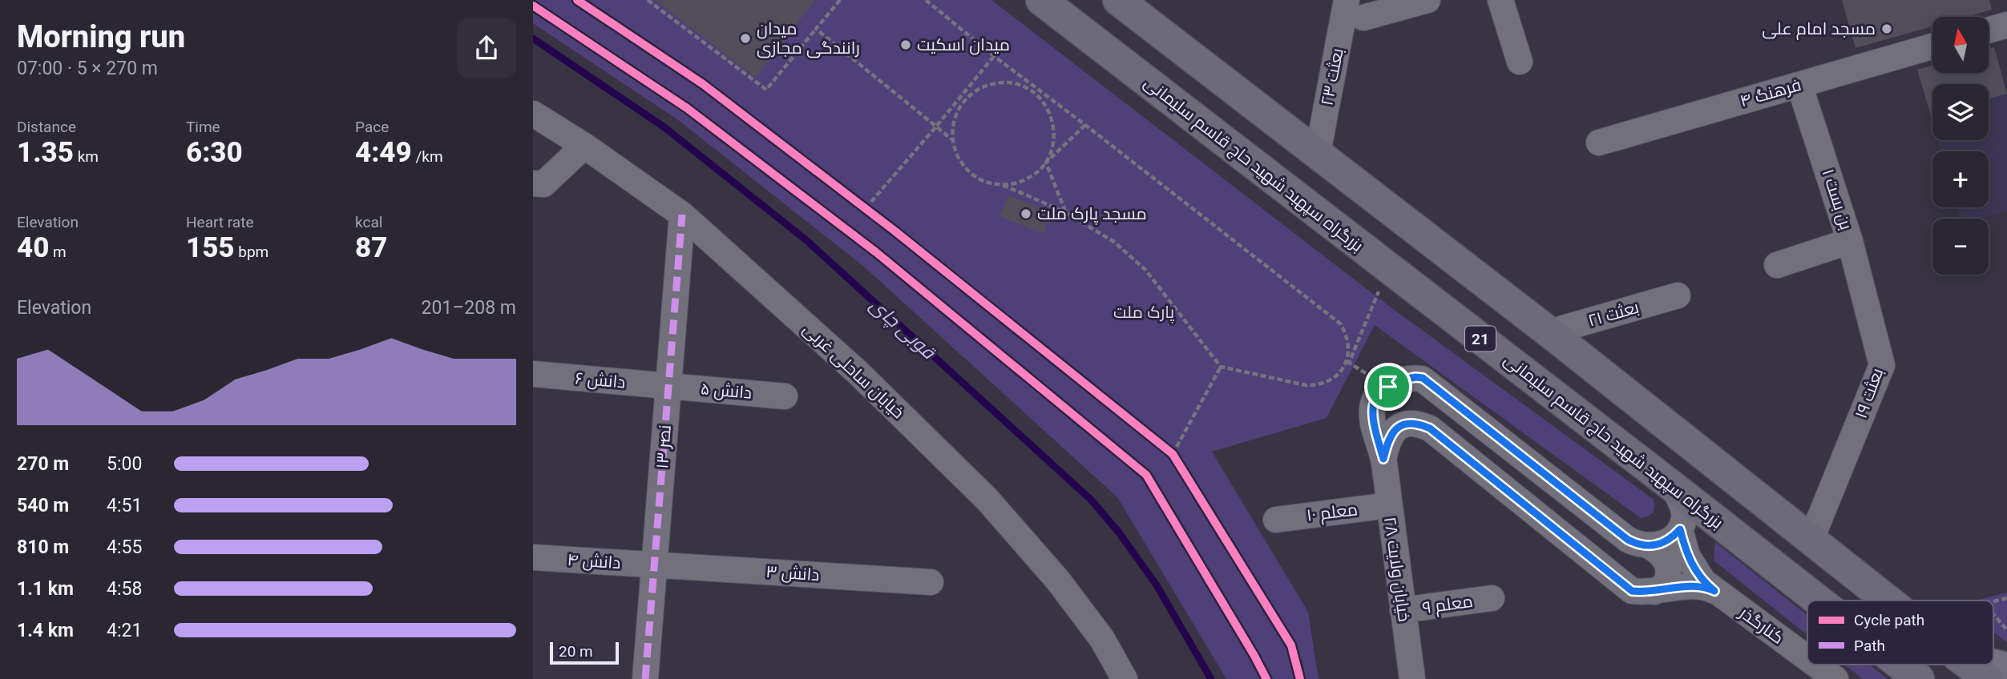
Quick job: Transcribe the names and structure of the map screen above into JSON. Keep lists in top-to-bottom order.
{
  "streets": {
    "highway": ["بزرگراه سپهبد شهید حاج قاسم سلیمانی", "21"],
    "street": [
      "بعثت ۲۳",
      "فرهنگ ۴",
      "بن بست ۱",
      "بعثت ۲۱",
      "خیابان ساحلی غربی",
      "دانش ۶",
      "دانش ۵",
      "بعثت ۱۹",
      "نصر ۱۳",
      "معلم ۱۰",
      "دانش ۴",
      "خیابان ولایت ۲۸",
      "دانش ۳",
      "معلم ۹",
      "کنارگذر"
    ]
  },
  "crossings": [
    ["فرهنگ ۴", "بن بست ۱"],
    ["بزرگراه سپهبد شهید حاج قاسم سلیمانی", "کنارگذر"],
    ["بن بست ۱", "بعثت ۱۹"],
    ["خیابان ساحلی غربی", "نصر ۱۳"],
    ["دانش ۶", "دانش ۵"],
    ["دانش ۶", "نصر ۱۳"],
    ["دانش ۵", "نصر ۱۳"],
    ["نصر ۱۳", "دانش ۴"],
    ["نصر ۱۳", "دانش ۳"],
    ["معلم ۱۰", "خیابان ولایت ۲۸"],
    ["دانش ۴", "دانش ۳"],
    ["خیابان ولایت ۲۸", "معلم ۹"]
  ],
  "water": ["قوبی چای"],
  "parks": ["پارک ملت"],
  "places": [
    "مسجد امام علی",
    "میدان رانندگی مجازی",
    "میدان اسکیت",
    "مسجد پارک ملت"
  ],
  "legend": ["Cycle path", "Path"],
  "scale_bar": "20 m",
  "north": "top",
  "page": {
    "heading": ["Morning run", "07:00 · 5 × 270 m"],
    "map_buttons": ["+", "−"],
    "stats": [
      ["Distance", "1.35 km"],
      ["Time", "6:30"],
      ["Pace", "4:49 /km"],
      ["Elevation", "40 m"],
      ["Heart rate", "155 bpm"],
      ["kcal", "87"]
    ],
    "chart": ["Elevation", "201–208 m"],
    "list": [
      {
        "name": "270 m",
        "note": "5:00"
      },
      {
        "name": "540 m",
        "note": "4:51"
      },
      {
        "name": "810 m",
        "note": "4:55"
      },
      {
        "name": "1.1 km",
        "note": "4:58"
      },
      {
        "name": "1.4 km",
        "note": "4:21"
      }
    ],
    "scale": "20 m"
  }
}
